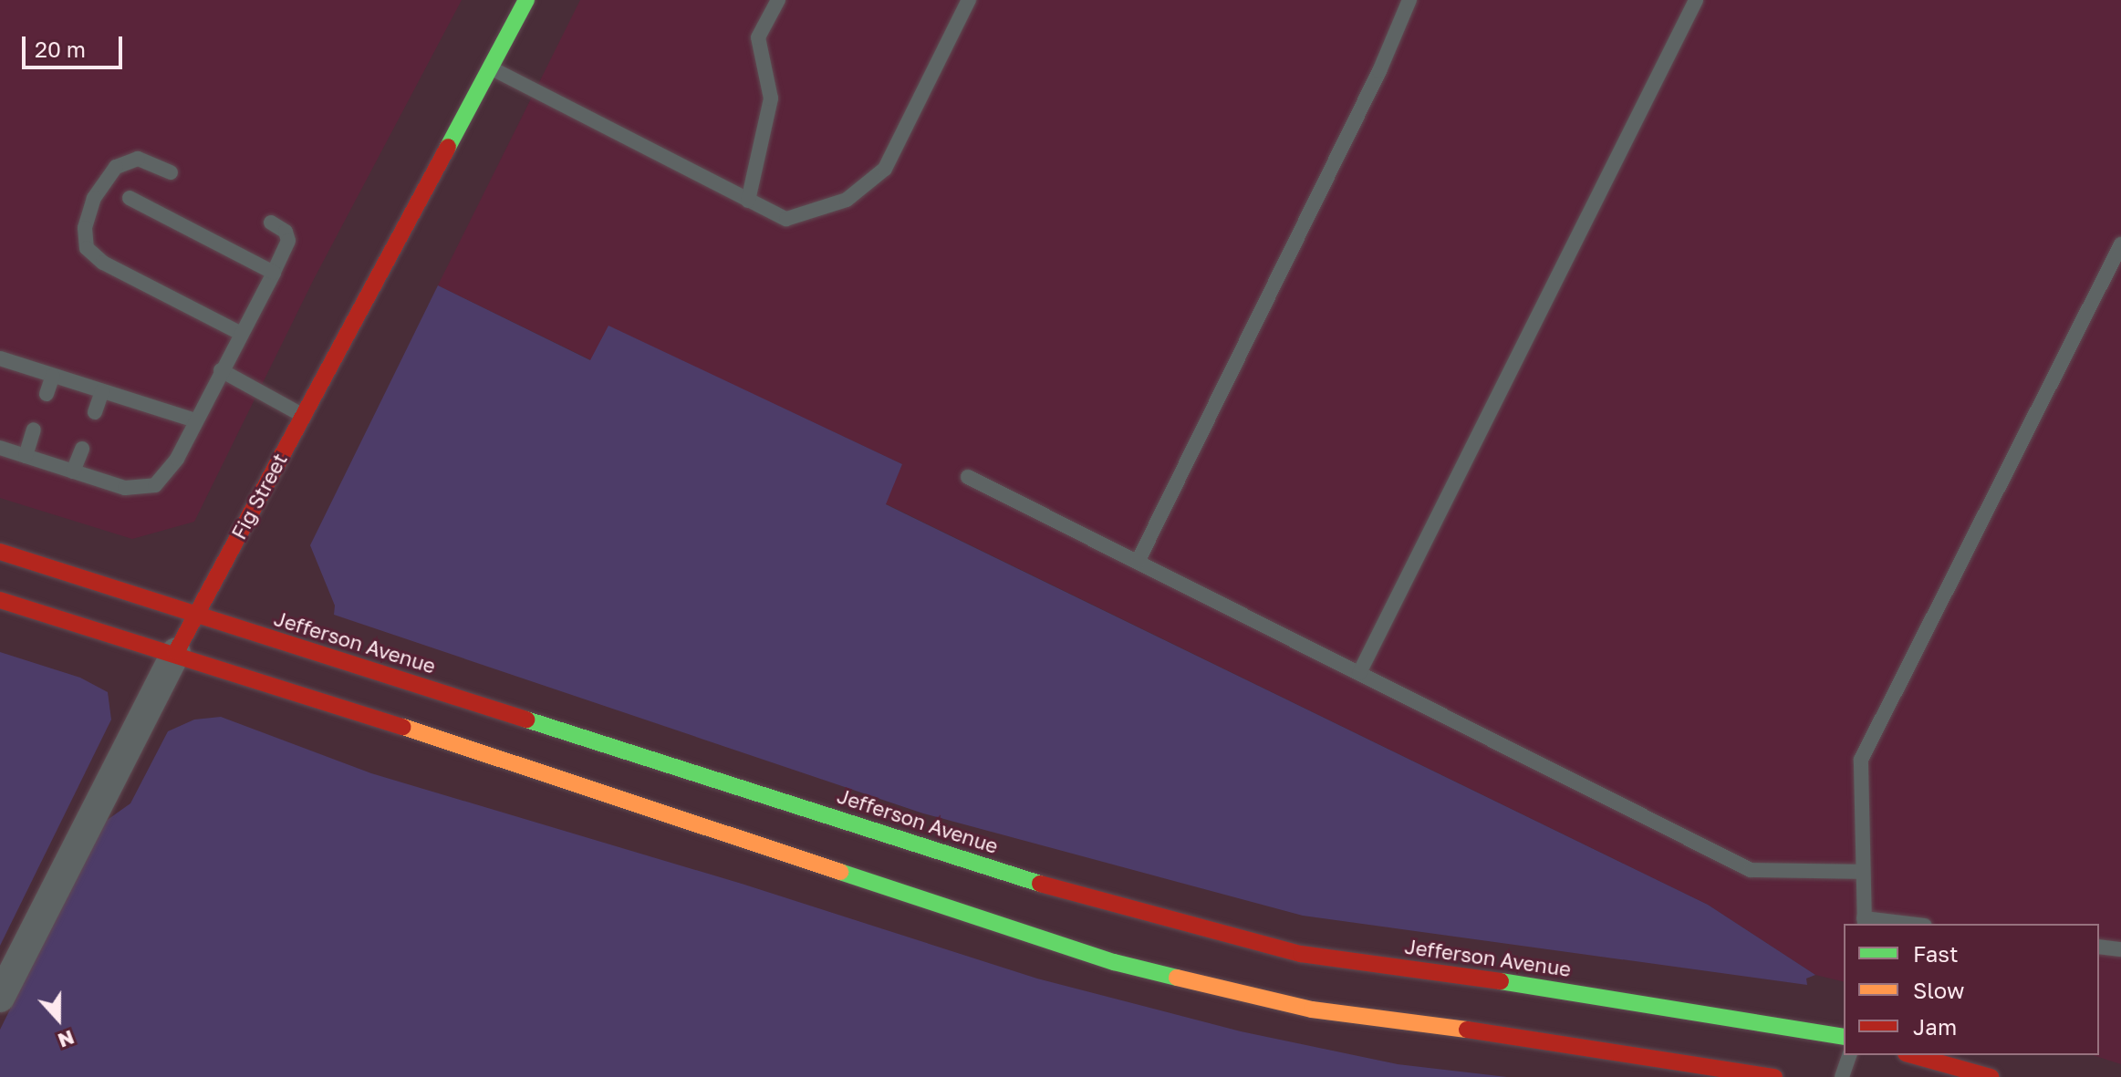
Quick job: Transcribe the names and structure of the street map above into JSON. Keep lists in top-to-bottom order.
{
  "streets": {
    "main road": ["Fig Street", "Jefferson Avenue"]
  },
  "crossings": [
    ["Fig Street", "Jefferson Avenue"]
  ],
  "legend": ["Fast", "Slow", "Jam"],
  "scale_bar": "20 m",
  "north": "bottom"
}
